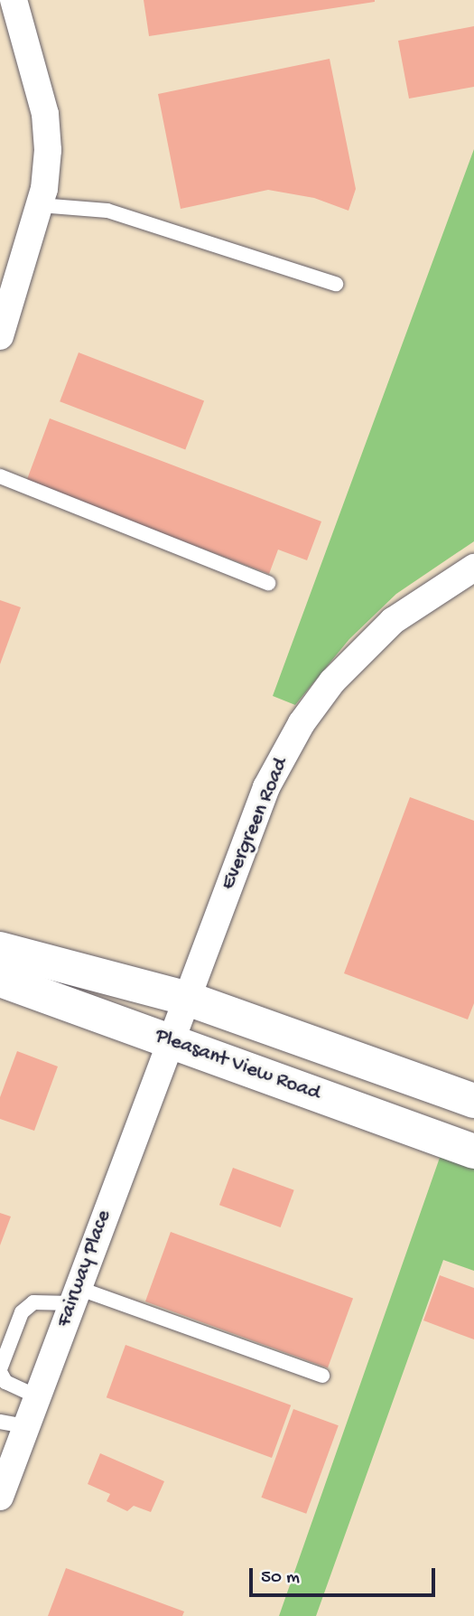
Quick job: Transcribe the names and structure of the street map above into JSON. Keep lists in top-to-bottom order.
{
  "streets": {
    "street": ["Evergreen Road", "Pleasant View Road", "Fairway Place"]
  },
  "crossings": [
    ["Evergreen Road", "Pleasant View Road"],
    ["Evergreen Road", "Fairway Place"],
    ["Pleasant View Road", "Fairway Place"]
  ],
  "scale_bar": "50 m"
}
